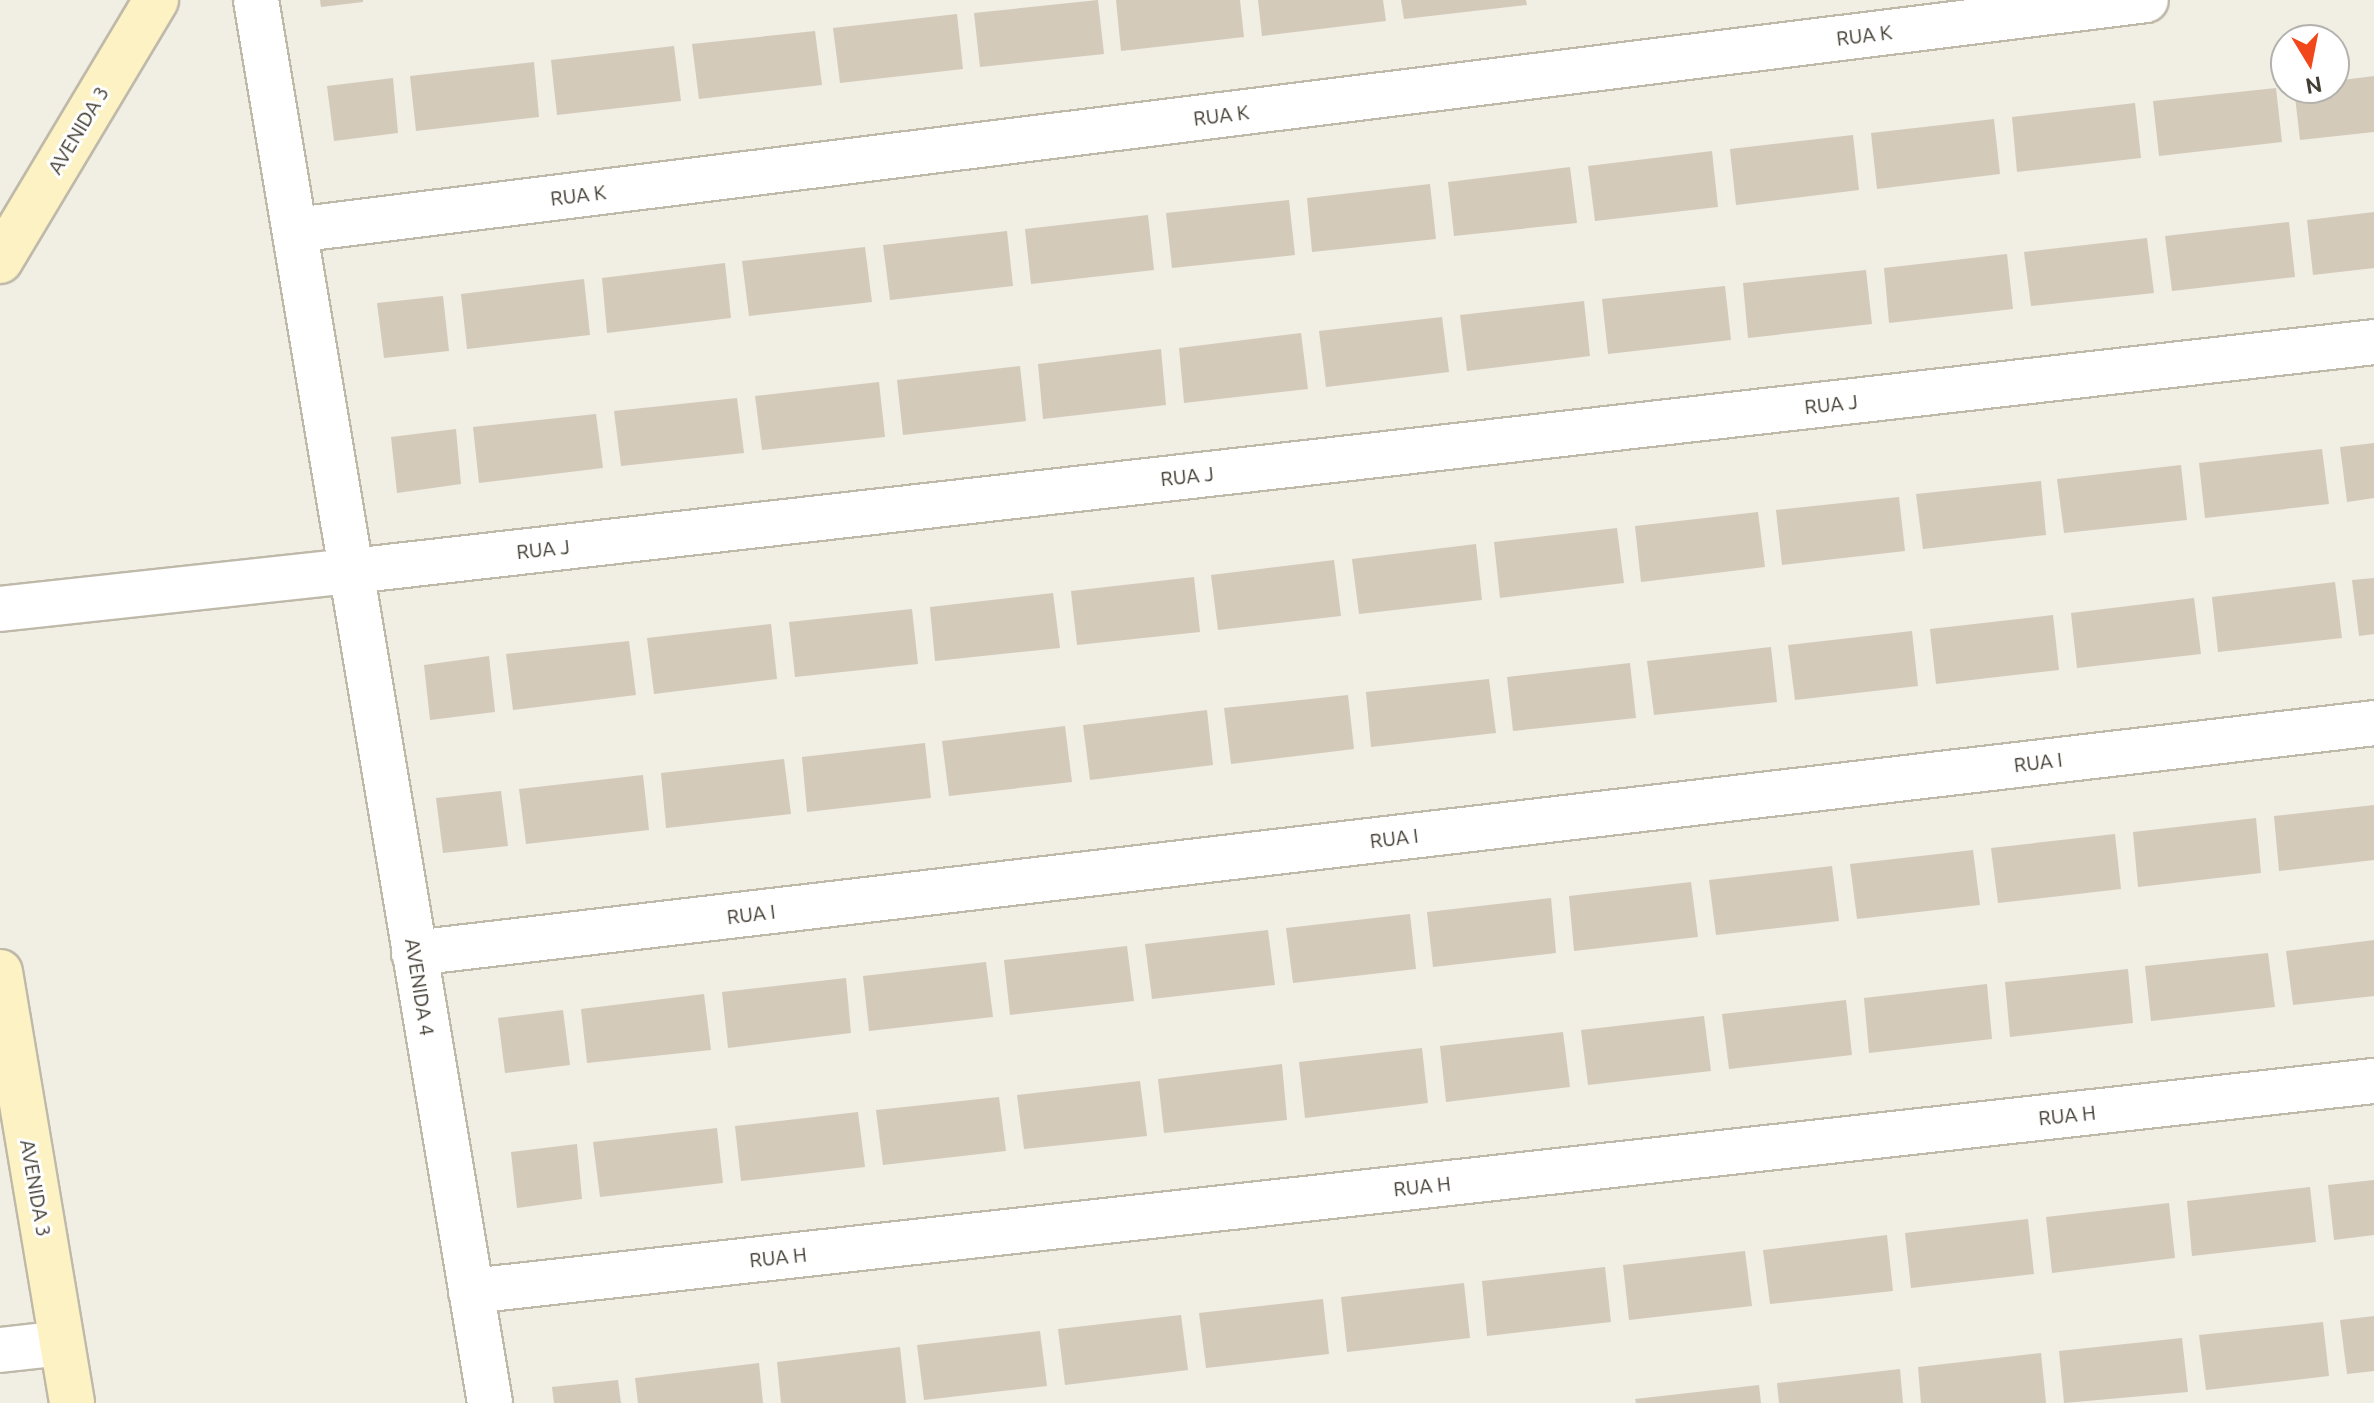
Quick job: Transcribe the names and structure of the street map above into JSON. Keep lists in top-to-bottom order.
{
  "streets": {
    "main road": ["AVENIDA 3"],
    "street": [
      "RUA K",
      "RUA J",
      "RUA I",
      "AVENIDA 4",
      "RUA H"
    ]
  },
  "crossings": [
    ["RUA K", "AVENIDA 4"],
    ["RUA J", "AVENIDA 4"],
    ["RUA I", "AVENIDA 4"],
    ["AVENIDA 4", "RUA H"]
  ],
  "north": "bottom"
}
